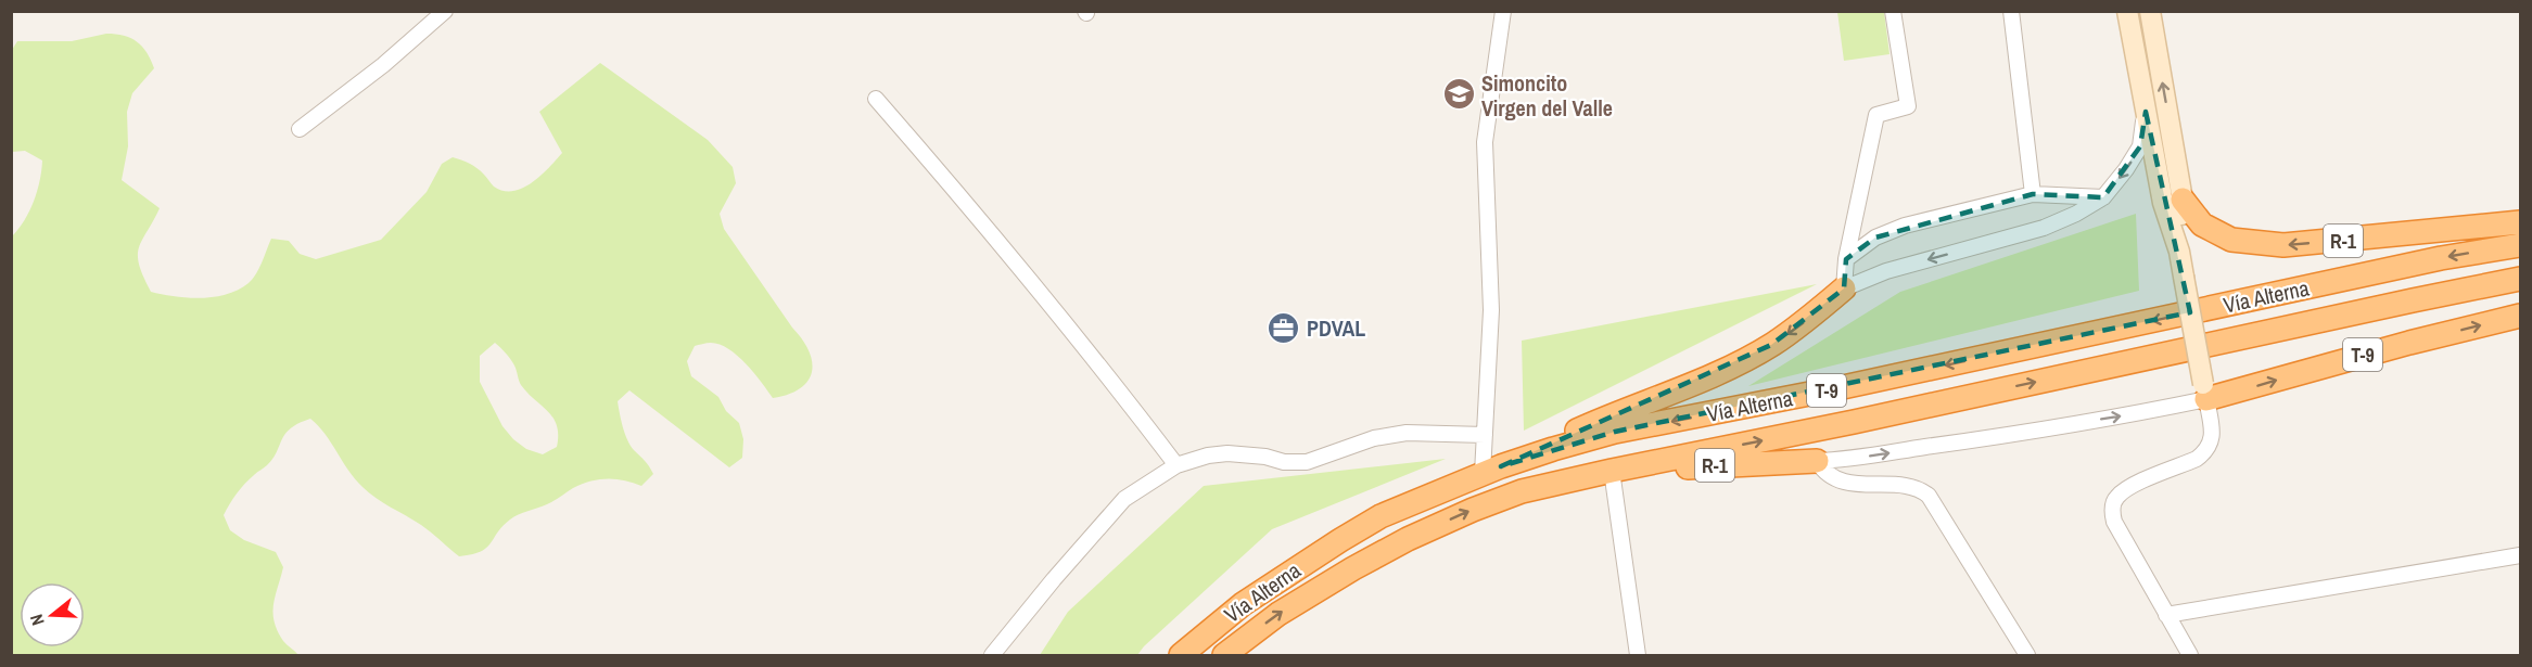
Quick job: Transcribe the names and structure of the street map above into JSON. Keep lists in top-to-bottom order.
{
  "streets": {
    "highway": ["R-1", "Vía Alterna", "T-9"]
  },
  "crossings": [
    ["R-1", "Vía Alterna"],
    ["R-1", "T-9"],
    ["Vía Alterna", "T-9"]
  ],
  "places": {
    "school or university": ["Simoncito Virgen del Valle"],
    "office": ["PDVAL"]
  },
  "north": "left"
}
